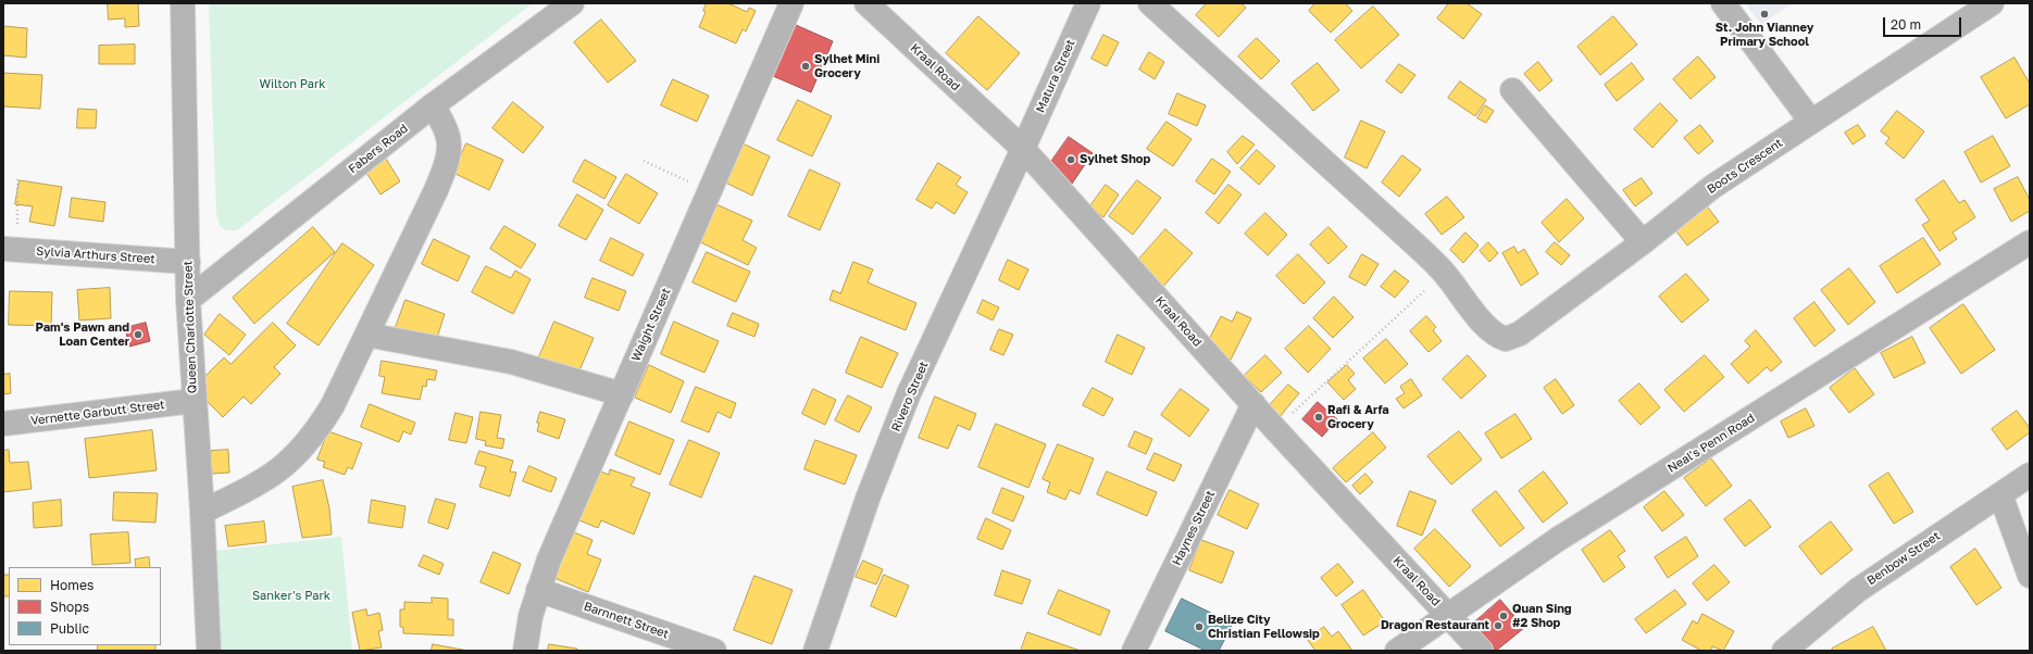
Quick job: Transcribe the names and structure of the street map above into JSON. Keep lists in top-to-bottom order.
{
  "streets": {
    "main road": ["Fabers Road", "Queen Charlotte Street", "Neal's Penn Road"],
    "street": [
      "Kraal Road",
      "Matura Street",
      "Boots Crescent",
      "Sylvia Arthurs Street",
      "Waight Street",
      "Rivero Street",
      "Vernette Garbutt Street",
      "Haynes Street",
      "Benbow Street",
      "Barnnett Street"
    ]
  },
  "crossings": [
    ["Kraal Road", "Matura Street"],
    ["Kraal Road", "Rivero Street"],
    ["Kraal Road", "Neal's Penn Road"],
    ["Kraal Road", "Haynes Street"],
    ["Matura Street", "Rivero Street"],
    ["Fabers Road", "Queen Charlotte Street"],
    ["Sylvia Arthurs Street", "Queen Charlotte Street"],
    ["Waight Street", "Barnnett Street"],
    ["Queen Charlotte Street", "Vernette Garbutt Street"]
  ],
  "parks": ["Wilton Park", "Sanker's Park"],
  "places": [
    "St. John Vianney Primary School",
    "Sylhet Mini Grocery",
    "Sylhet Shop",
    "Pam's Pawn and Loan Center",
    "Rafi & Arfa Grocery",
    "Quan Sing #2 Shop",
    "Dragon Restaurant",
    "Belize City Christian Fellowsip"
  ],
  "legend": ["Homes", "Shops", "Public"],
  "scale_bar": "20 m"
}
